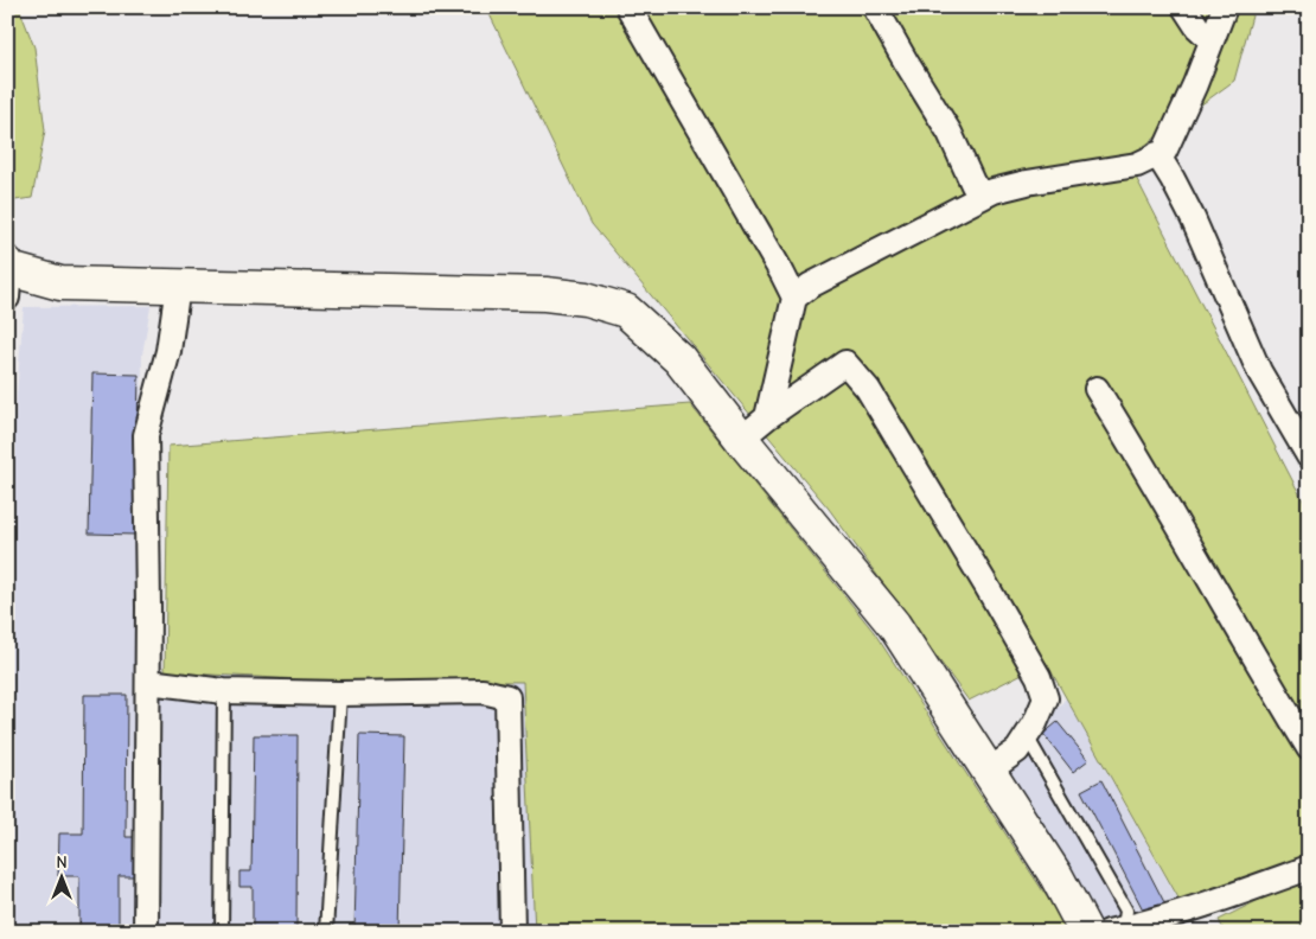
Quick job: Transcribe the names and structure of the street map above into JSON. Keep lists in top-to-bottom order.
{
  "north": "top"
}
